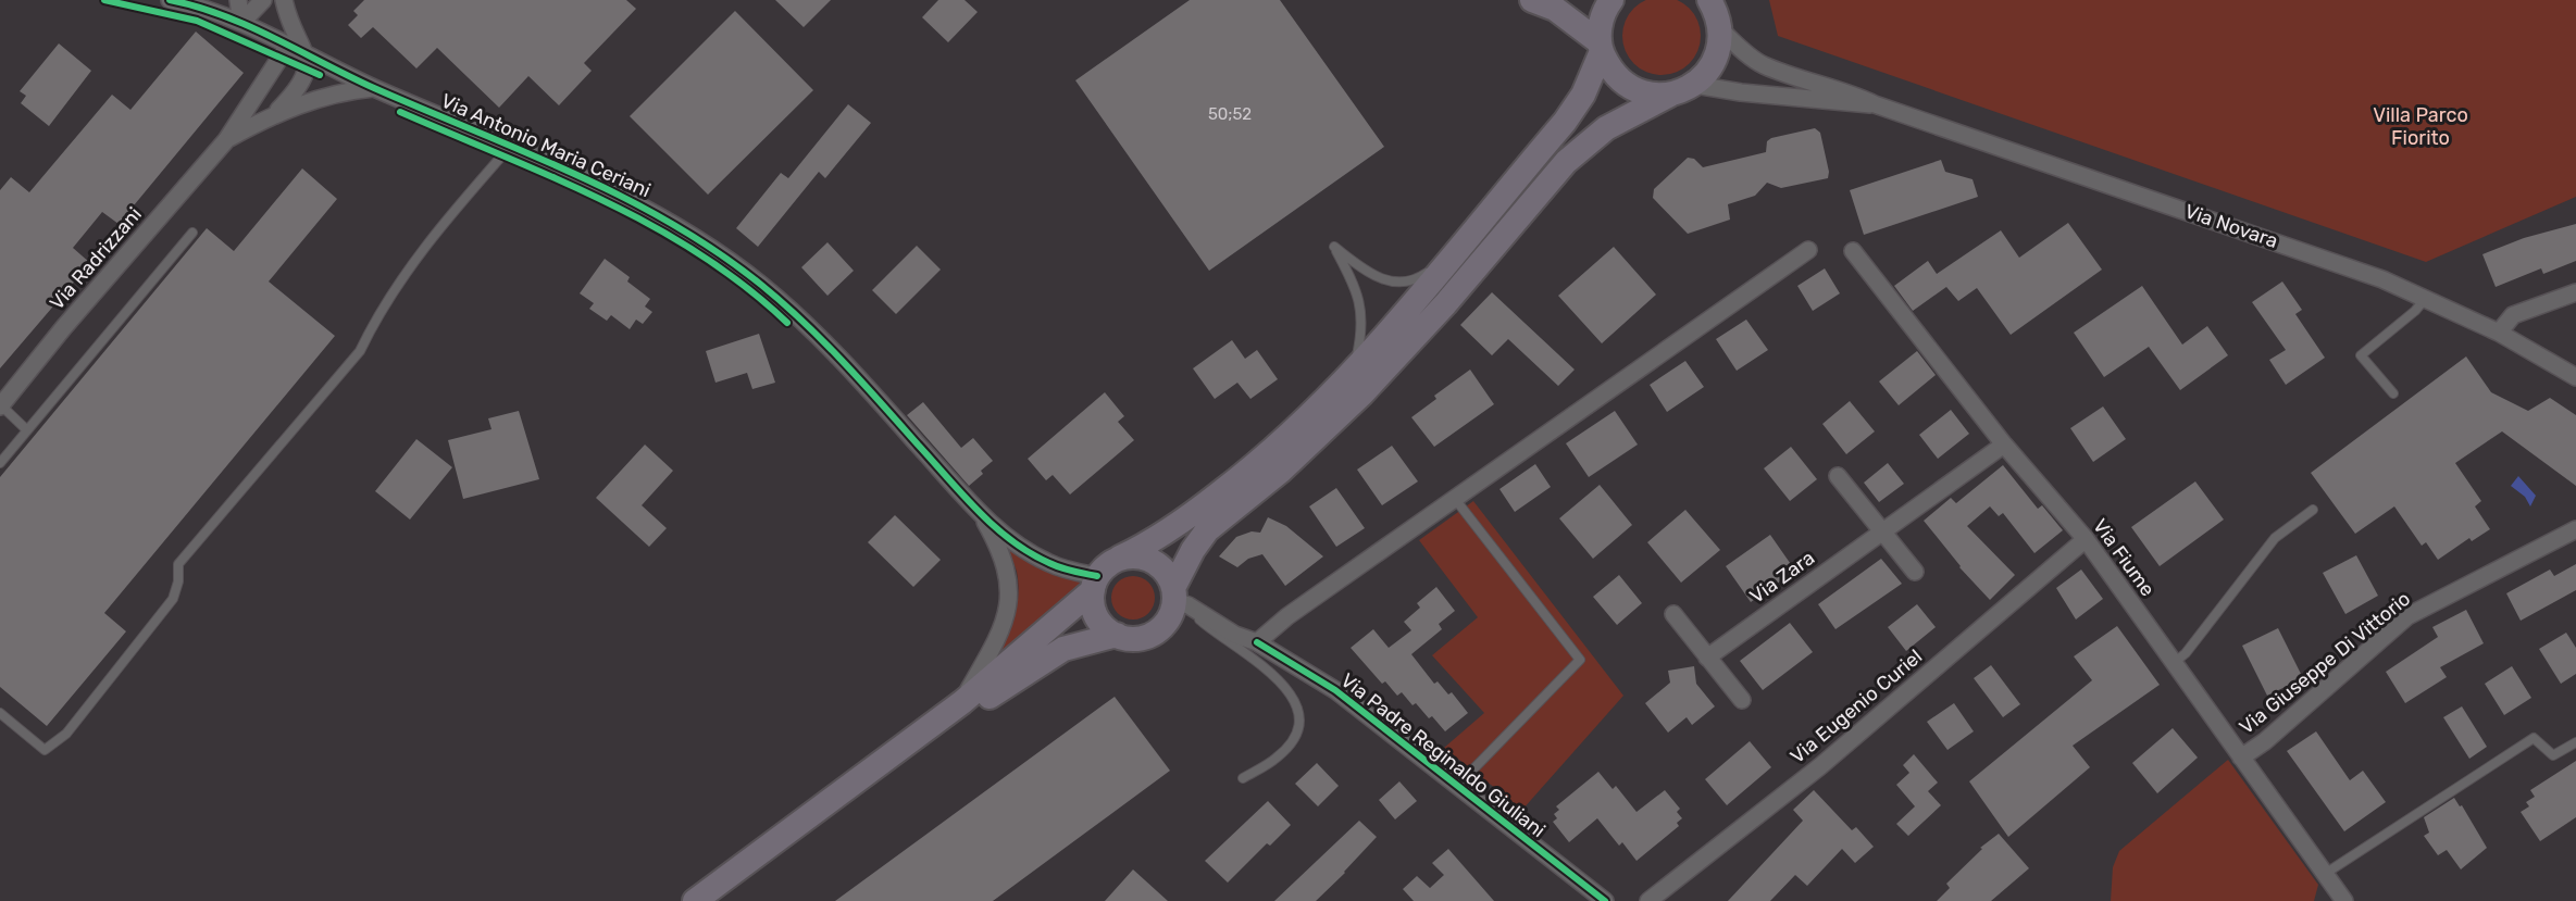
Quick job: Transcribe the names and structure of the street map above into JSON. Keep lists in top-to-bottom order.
{
  "streets": {
    "street": [
      "Via Antonio Maria Ceriani",
      "Via Novara",
      "Via Radrizzani",
      "Via Fiume",
      "Via Zara",
      "Via Giuseppe Di Vittorio",
      "Via Eugenio Curiel",
      "Via Padre Reginaldo Giuliani"
    ]
  },
  "crossings": [
    ["Via Antonio Maria Ceriani", "Via Radrizzani"],
    ["Via Fiume", "Via Zara"],
    ["Via Fiume", "Via Giuseppe Di Vittorio"],
    ["Via Fiume", "Via Eugenio Curiel"]
  ],
  "parks": ["Villa Parco Fiorito"],
  "house_numbers": ["50;52"]
}
